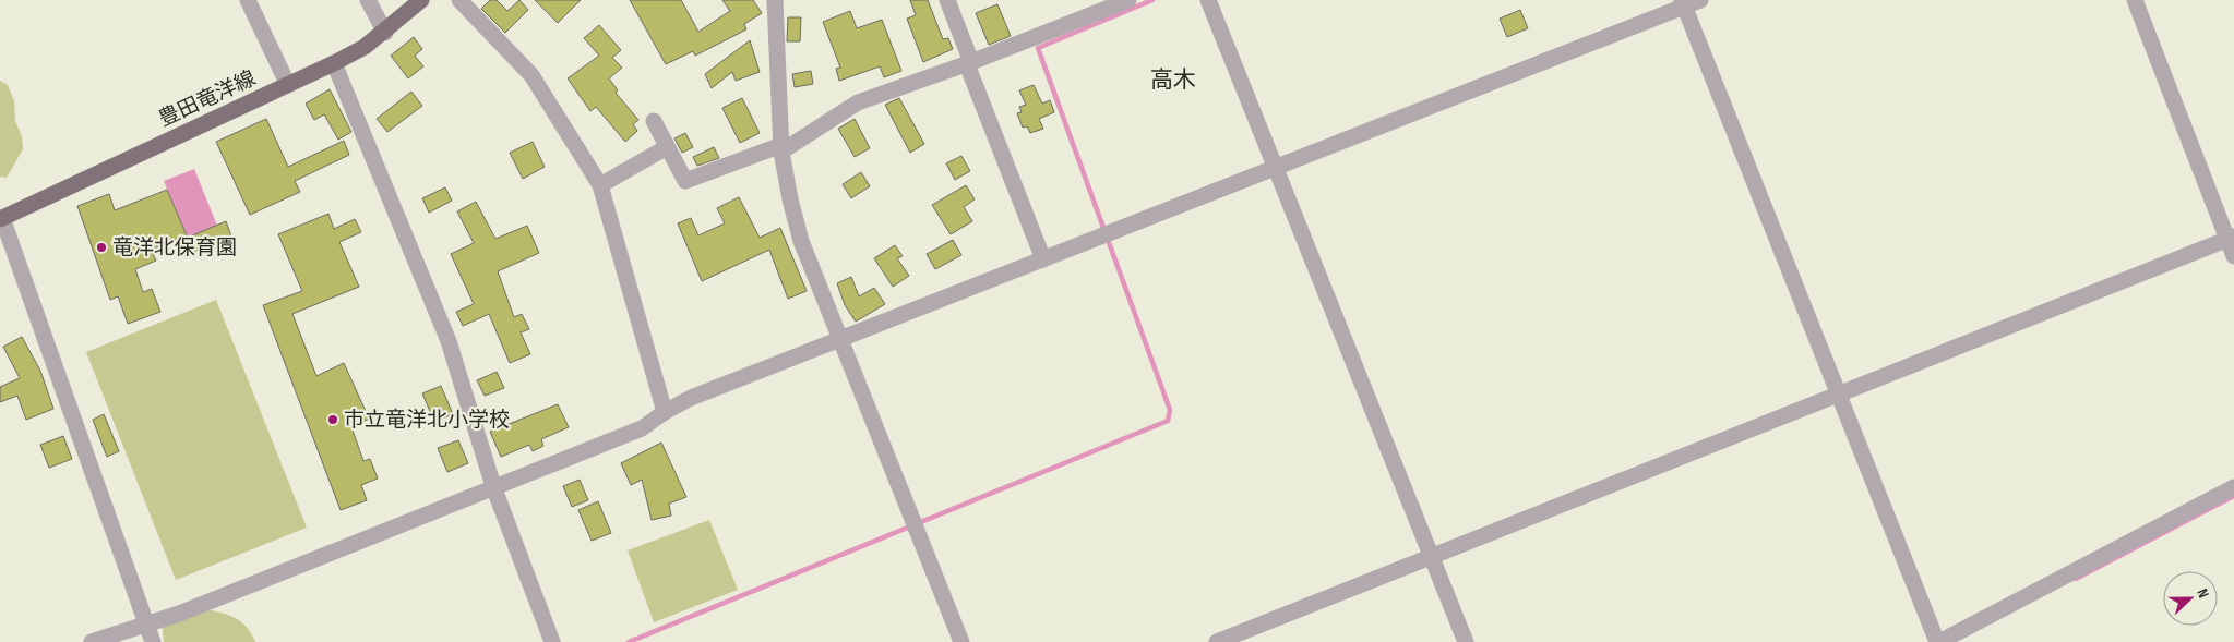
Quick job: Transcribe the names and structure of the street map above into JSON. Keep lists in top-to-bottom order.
{
  "streets": {
    "main road": ["豊田竜洋線"]
  },
  "districts": ["高木"],
  "places": ["竜洋北保育園", "市立竜洋北小学校"],
  "north": "right"
}
